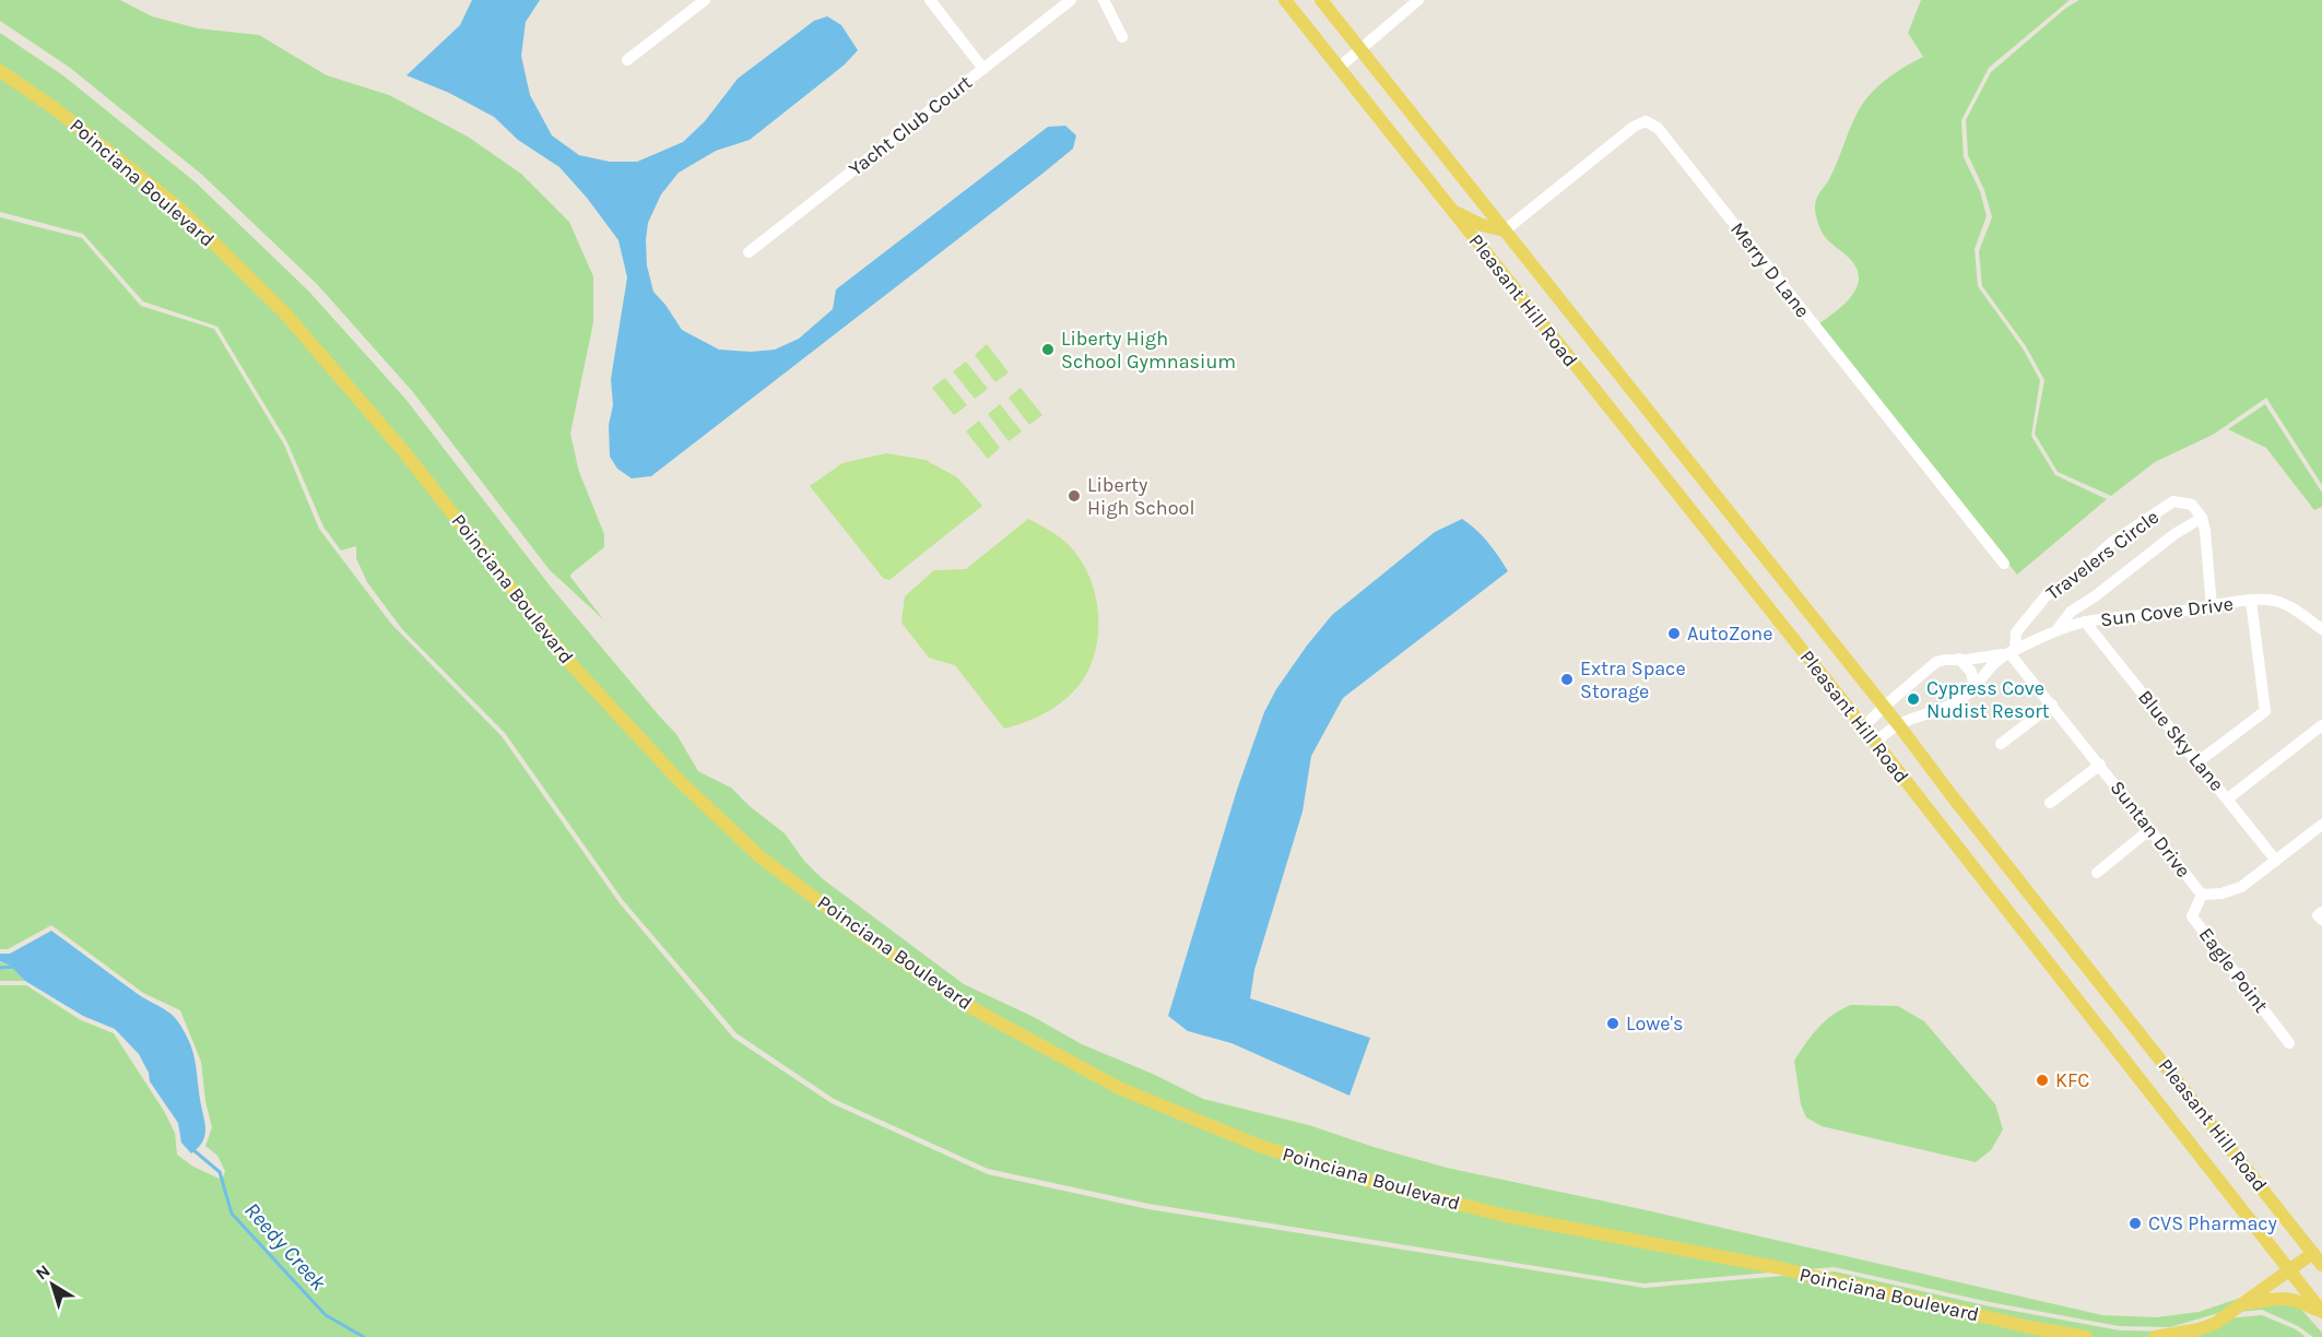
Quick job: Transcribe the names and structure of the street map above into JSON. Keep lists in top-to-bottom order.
{
  "streets": {
    "main road": ["Poinciana Boulevard", "Pleasant Hill Road"],
    "street": [
      "Yacht Club Court",
      "Merry D Lane",
      "Travelers Circle",
      "Sun Cove Drive",
      "Blue Sky Lane",
      "Suntan Drive",
      "Eagle Point"
    ]
  },
  "crossings": [
    ["Merry D Lane", "Pleasant Hill Road"],
    ["Pleasant Hill Road", "Sun Cove Drive"],
    ["Travelers Circle", "Sun Cove Drive"],
    ["Travelers Circle", "Suntan Drive"],
    ["Sun Cove Drive", "Blue Sky Lane"],
    ["Sun Cove Drive", "Suntan Drive"],
    ["Blue Sky Lane", "Suntan Drive"],
    ["Suntan Drive", "Eagle Point"]
  ],
  "water": ["Reedy Creek"],
  "places": [
    "Liberty High School Gymnasium",
    "Liberty High School",
    "AutoZone",
    "Extra Space Storage",
    "Cypress Cove Nudist Resort",
    "Lowe's",
    "KFC",
    "CVS Pharmacy"
  ],
  "north": "top left"
}
